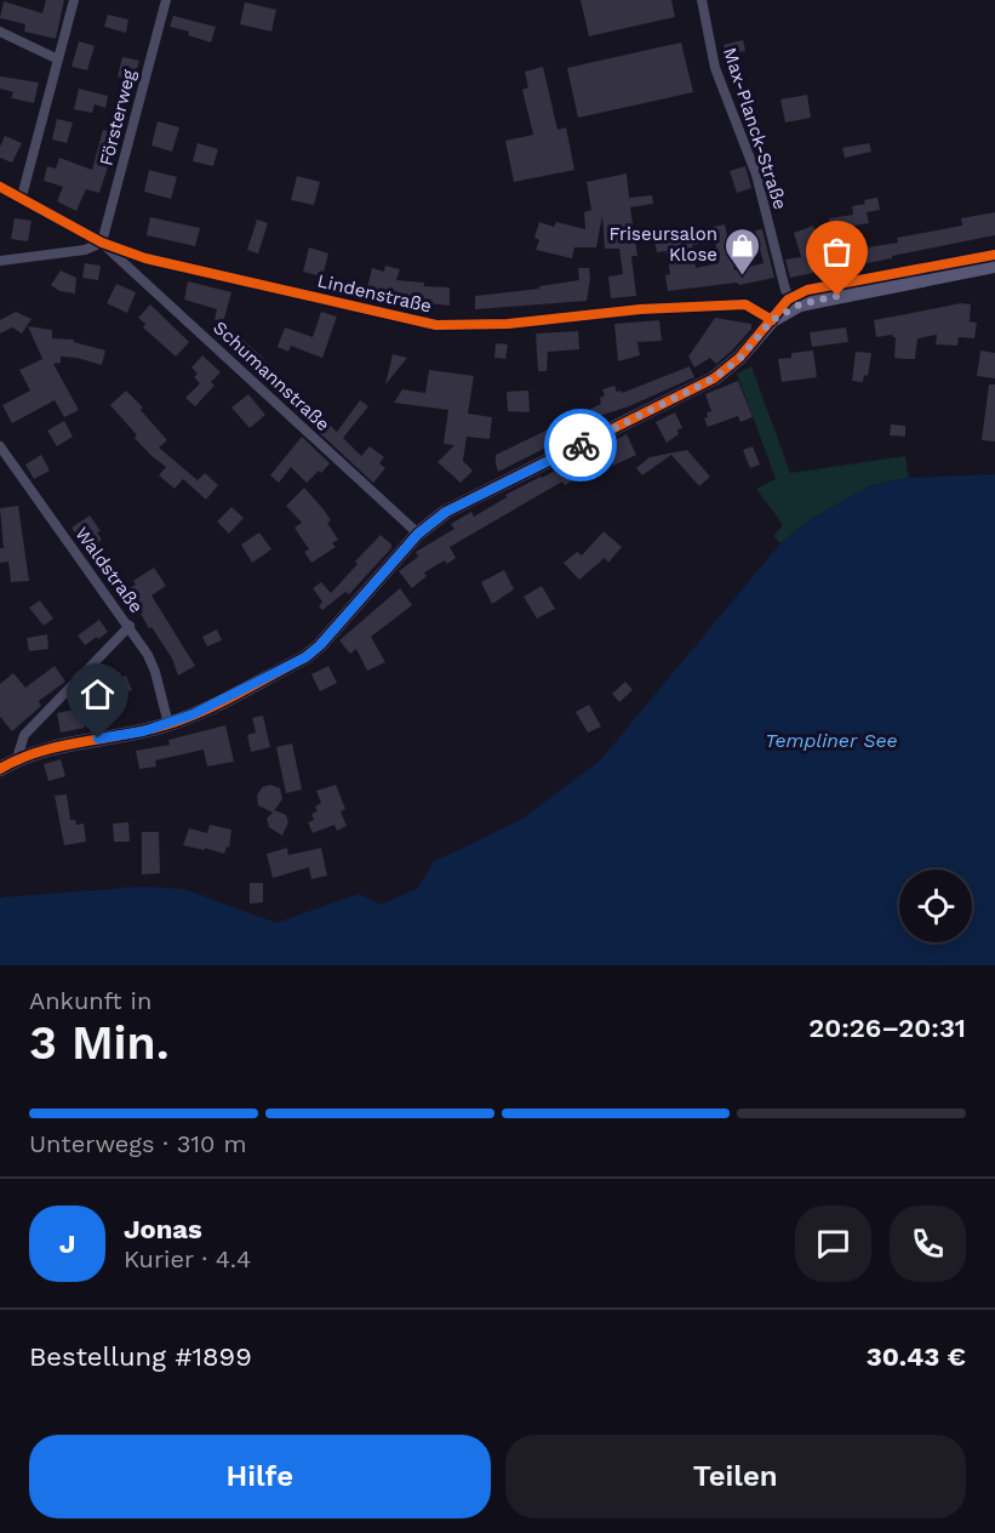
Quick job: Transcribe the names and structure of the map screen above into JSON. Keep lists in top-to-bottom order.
{
  "streets": {
    "street": [
      "Försterweg",
      "Max-Planck-Straße",
      "Lindenstraße",
      "Schumannstraße",
      "Waldstraße"
    ]
  },
  "crossings": [
    ["Försterweg", "Lindenstraße"],
    ["Försterweg", "Schumannstraße"],
    ["Lindenstraße", "Schumannstraße"]
  ],
  "water": ["Templiner See"],
  "places": {
    "shop": ["Friseursalon Klose"]
  },
  "page": {
    "heading": ["3 Min.", "Ankunft in", "20:26–20:31"],
    "panel": [
      "Jonas",
      "Kurier · 4.4",
      "Bestellung #1899",
      "30.43 €"
    ],
    "bar": "Unterwegs · 310 m",
    "round": "J",
    "buttons": ["Hilfe", "Teilen"]
  }
}
